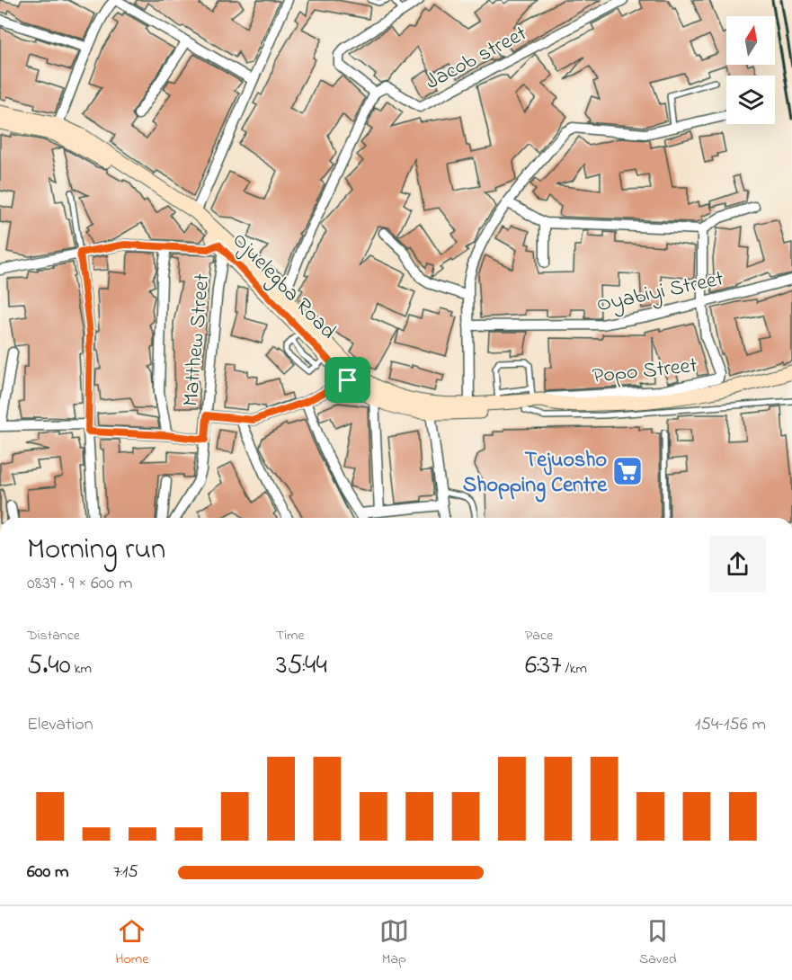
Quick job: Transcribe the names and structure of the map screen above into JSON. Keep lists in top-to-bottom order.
{
  "streets": {
    "main road": ["Ojuelegba Road"],
    "street": [
      "Jacob street",
      "Oyabiyi Street",
      "Matthew Street",
      "Popo Street"
    ]
  },
  "crossings": [
    ["Ojuelegba Road", "Matthew Street"],
    ["Ojuelegba Road", "Popo Street"],
    ["Oyabiyi Street", "Popo Street"]
  ],
  "places": {
    "supermarket": ["Tejuosho Shopping Centre"]
  },
  "north": "top",
  "page": {
    "heading": ["Morning run", "08:39 · 9 × 600 m"],
    "stats": [
      ["Distance", "5.40 km"],
      ["Time", "35:44"],
      ["Pace", "6:37 /km"]
    ],
    "chart": ["Elevation", "154–156 m"],
    "list": [
      {
        "name": "600 m",
        "note": "7:15"
      }
    ],
    "tabs": ["Home", "Map", "Saved"]
  }
}
